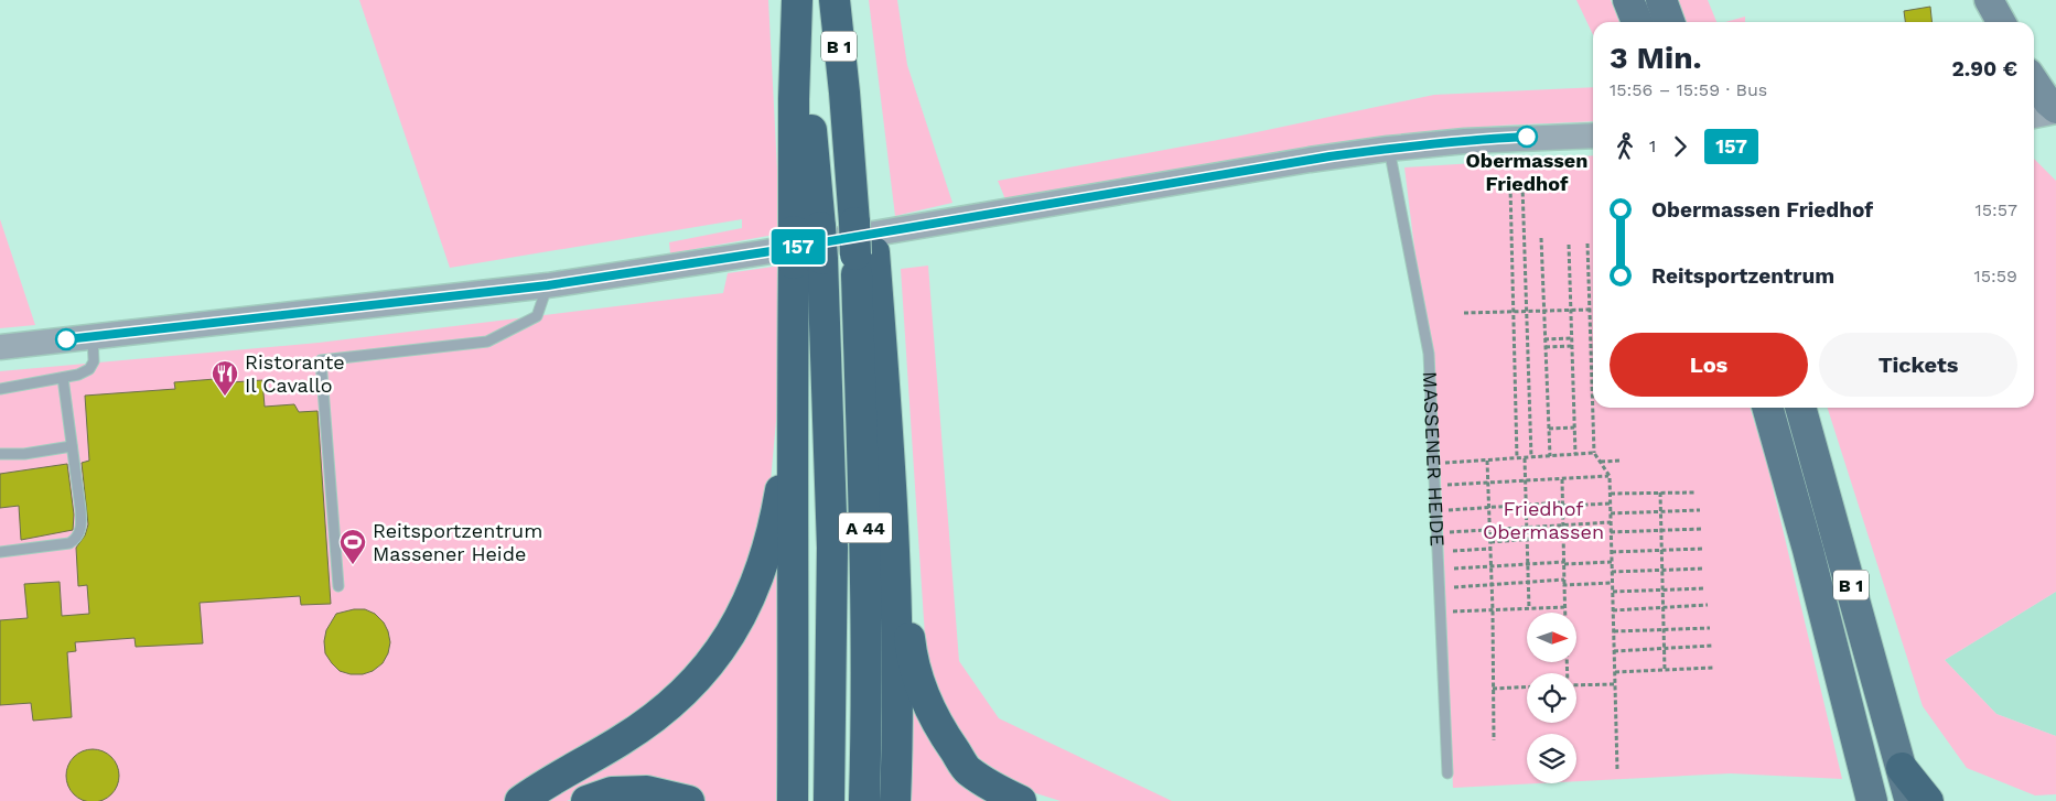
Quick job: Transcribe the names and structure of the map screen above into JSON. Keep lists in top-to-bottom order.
{
  "streets": {
    "highway": ["B 1", "A 44"],
    "lane": ["MASSENER HEIDE"]
  },
  "crossings": [
    ["B 1", "A 44"]
  ],
  "parks": ["Friedhof Obermassen"],
  "places": {
    "other": ["Obermassen Friedhof"],
    "restaurant": ["Ristorante Il Cavallo"],
    "sports": ["Reitsportzentrum Massener Heide"]
  },
  "lines": ["bus line 157"],
  "north": "right",
  "page": {
    "on_map": "157",
    "heading": ["3 Min.", "15:56 – 15:59 · Bus", "2.90 €"],
    "legs": ["1", "157"],
    "list": [
      {
        "name": "Obermassen Friedhof",
        "value": "15:57"
      },
      {
        "name": "Reitsportzentrum",
        "value": "15:59"
      }
    ],
    "buttons": ["Los", "Tickets"]
  }
}
